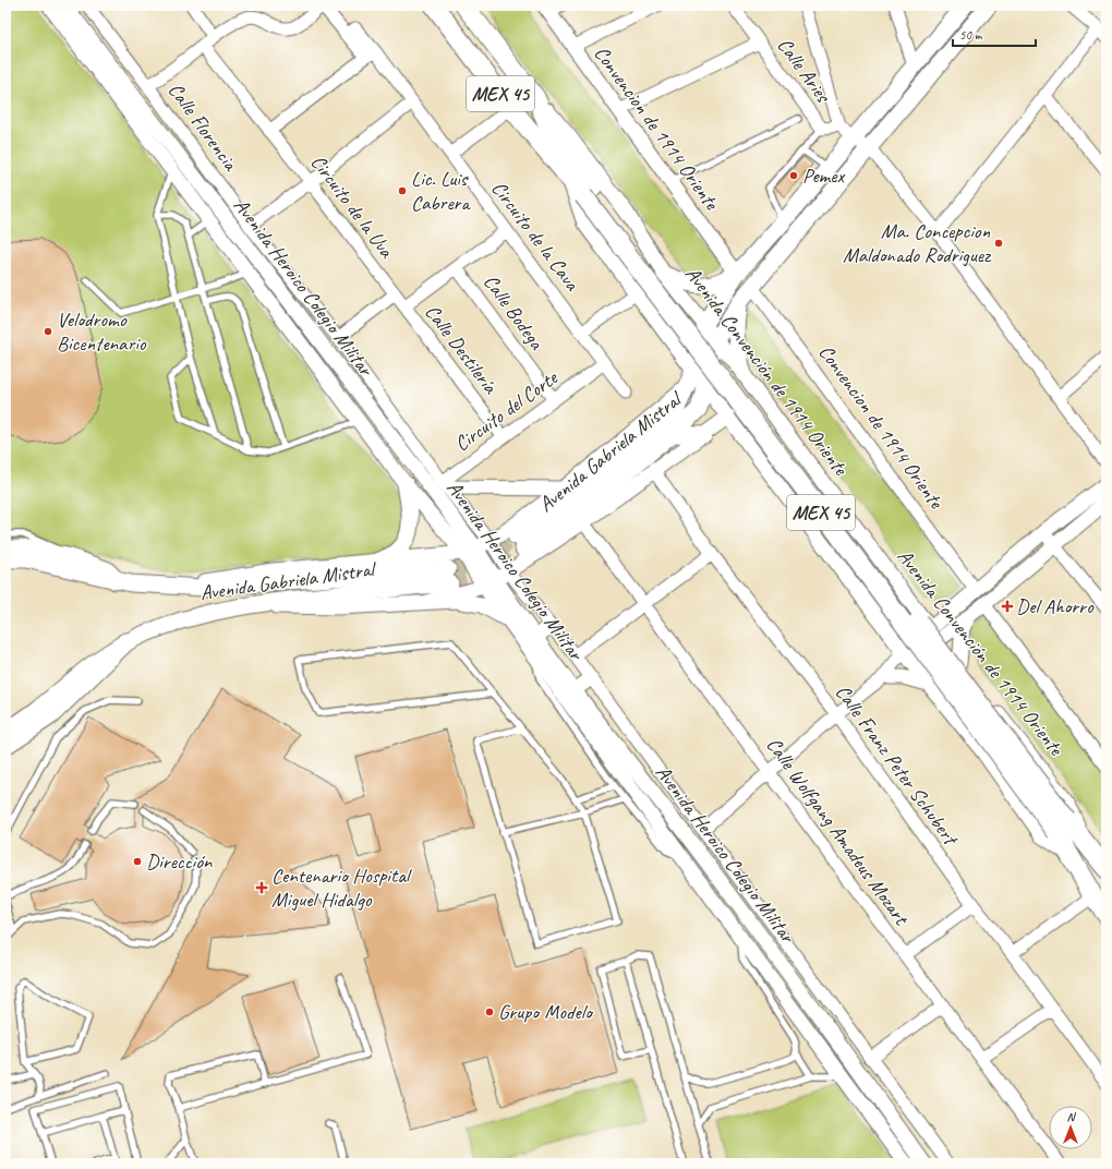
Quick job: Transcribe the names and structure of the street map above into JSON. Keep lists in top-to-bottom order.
{
  "streets": {
    "main road": ["MEX 45", "Avenida Convención de 1914 Oriente", "Avenida Gabriela Mistral"],
    "street": [
      "Calle Aries",
      "Calle Florencia",
      "Convencion de 1914 Oriente",
      "Circuito de la Uva",
      "Circuito de la Cava",
      "Avenida Heroico Colegio Militar",
      "Calle Bodega",
      "Calle Destilería",
      "Circuito del Corte",
      "Calle Franz Peter Schubert",
      "Calle Wolfgang Amadeus Mozart"
    ]
  },
  "crossings": [
    ["Calle Aries", "Avenida Gabriela Mistral"],
    ["Calle Florencia", "Avenida Heroico Colegio Militar"],
    ["Calle Florencia", "Circuito del Corte"],
    ["Calle Florencia", "Avenida Gabriela Mistral"],
    ["Convencion de 1914 Oriente", "Avenida Gabriela Mistral"],
    ["Circuito de la Uva", "Calle Destilería"],
    ["Circuito de la Cava", "Circuito del Corte"],
    ["Avenida Heroico Colegio Militar", "Circuito del Corte"],
    ["Avenida Heroico Colegio Militar", "Avenida Gabriela Mistral"],
    ["Calle Bodega", "Circuito del Corte"],
    ["Calle Destilería", "Circuito del Corte"],
    ["Avenida Convención de 1914 Oriente", "Avenida Gabriela Mistral"]
  ],
  "places": {
    "other": [
      "Pemex",
      "Lic. Luis Cabrera",
      "Ma. Concepcion Maldonado Rodriguez",
      "Velodromo Bicentenario",
      "Dirección",
      "Grupo Modelo"
    ],
    "health": ["Del Ahorro", "Centenario Hospital Miguel Hidalgo"]
  },
  "scale_bar": "50 m",
  "north": "top"
}
